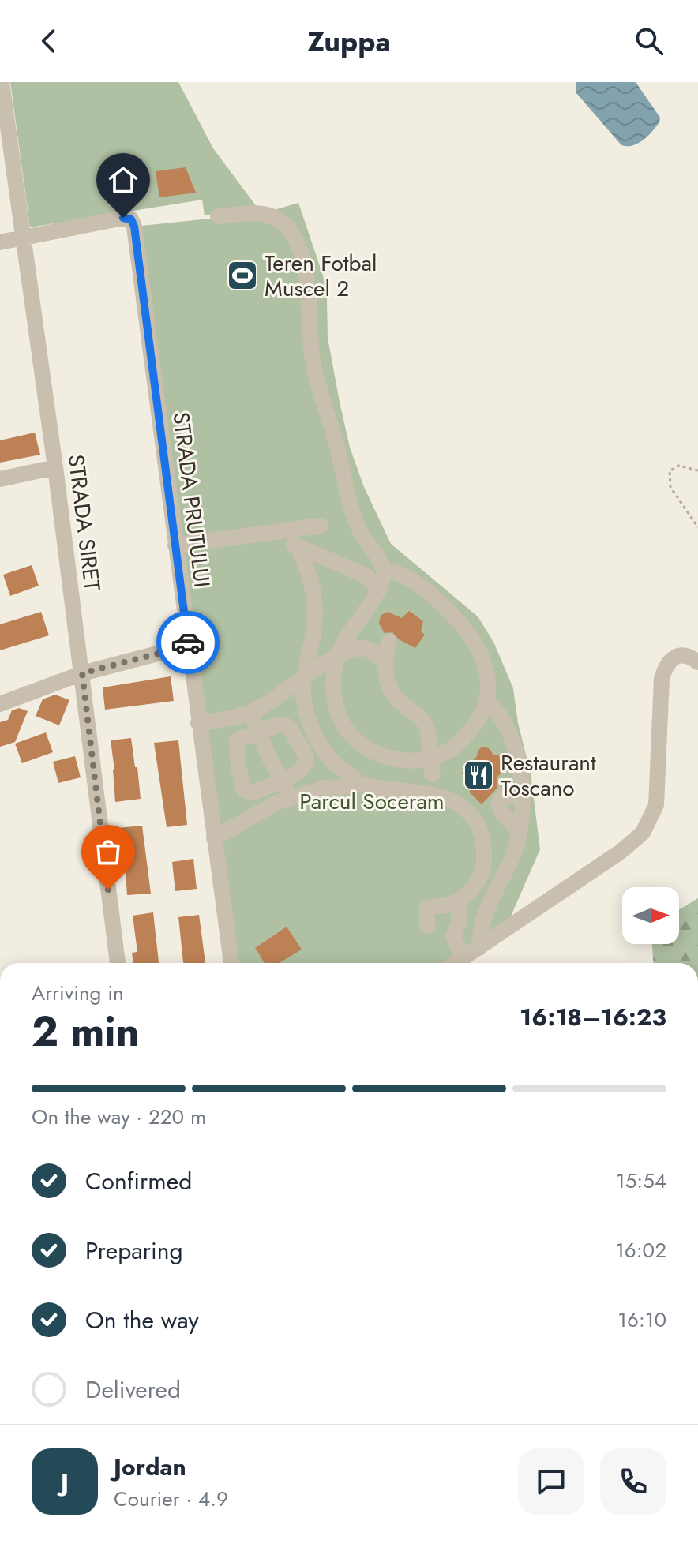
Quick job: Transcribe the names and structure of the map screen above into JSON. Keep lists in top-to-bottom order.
{
  "streets": {
    "street": ["STRADA PRUTULUI", "STRADA SIRET"]
  },
  "crossings": [
    ["STRADA PRUTULUI", "STRADA SIRET"]
  ],
  "parks": ["Parcul Soceram"],
  "places": {
    "sports": ["Teren Fotbal Muscel 2"],
    "restaurant": ["Restaurant Toscano"]
  },
  "north": "right",
  "page": {
    "header": "Zuppa",
    "heading": ["2 min", "Arriving in", "16:18–16:23"],
    "panel": ["Jordan", "Courier · 4.9"],
    "bar": "On the way · 220 m",
    "list": [
      ["Confirmed", "15:54"],
      ["Preparing", "16:02"],
      ["On the way", "16:10"],
      "Delivered"
    ],
    "round": "J"
  }
}
